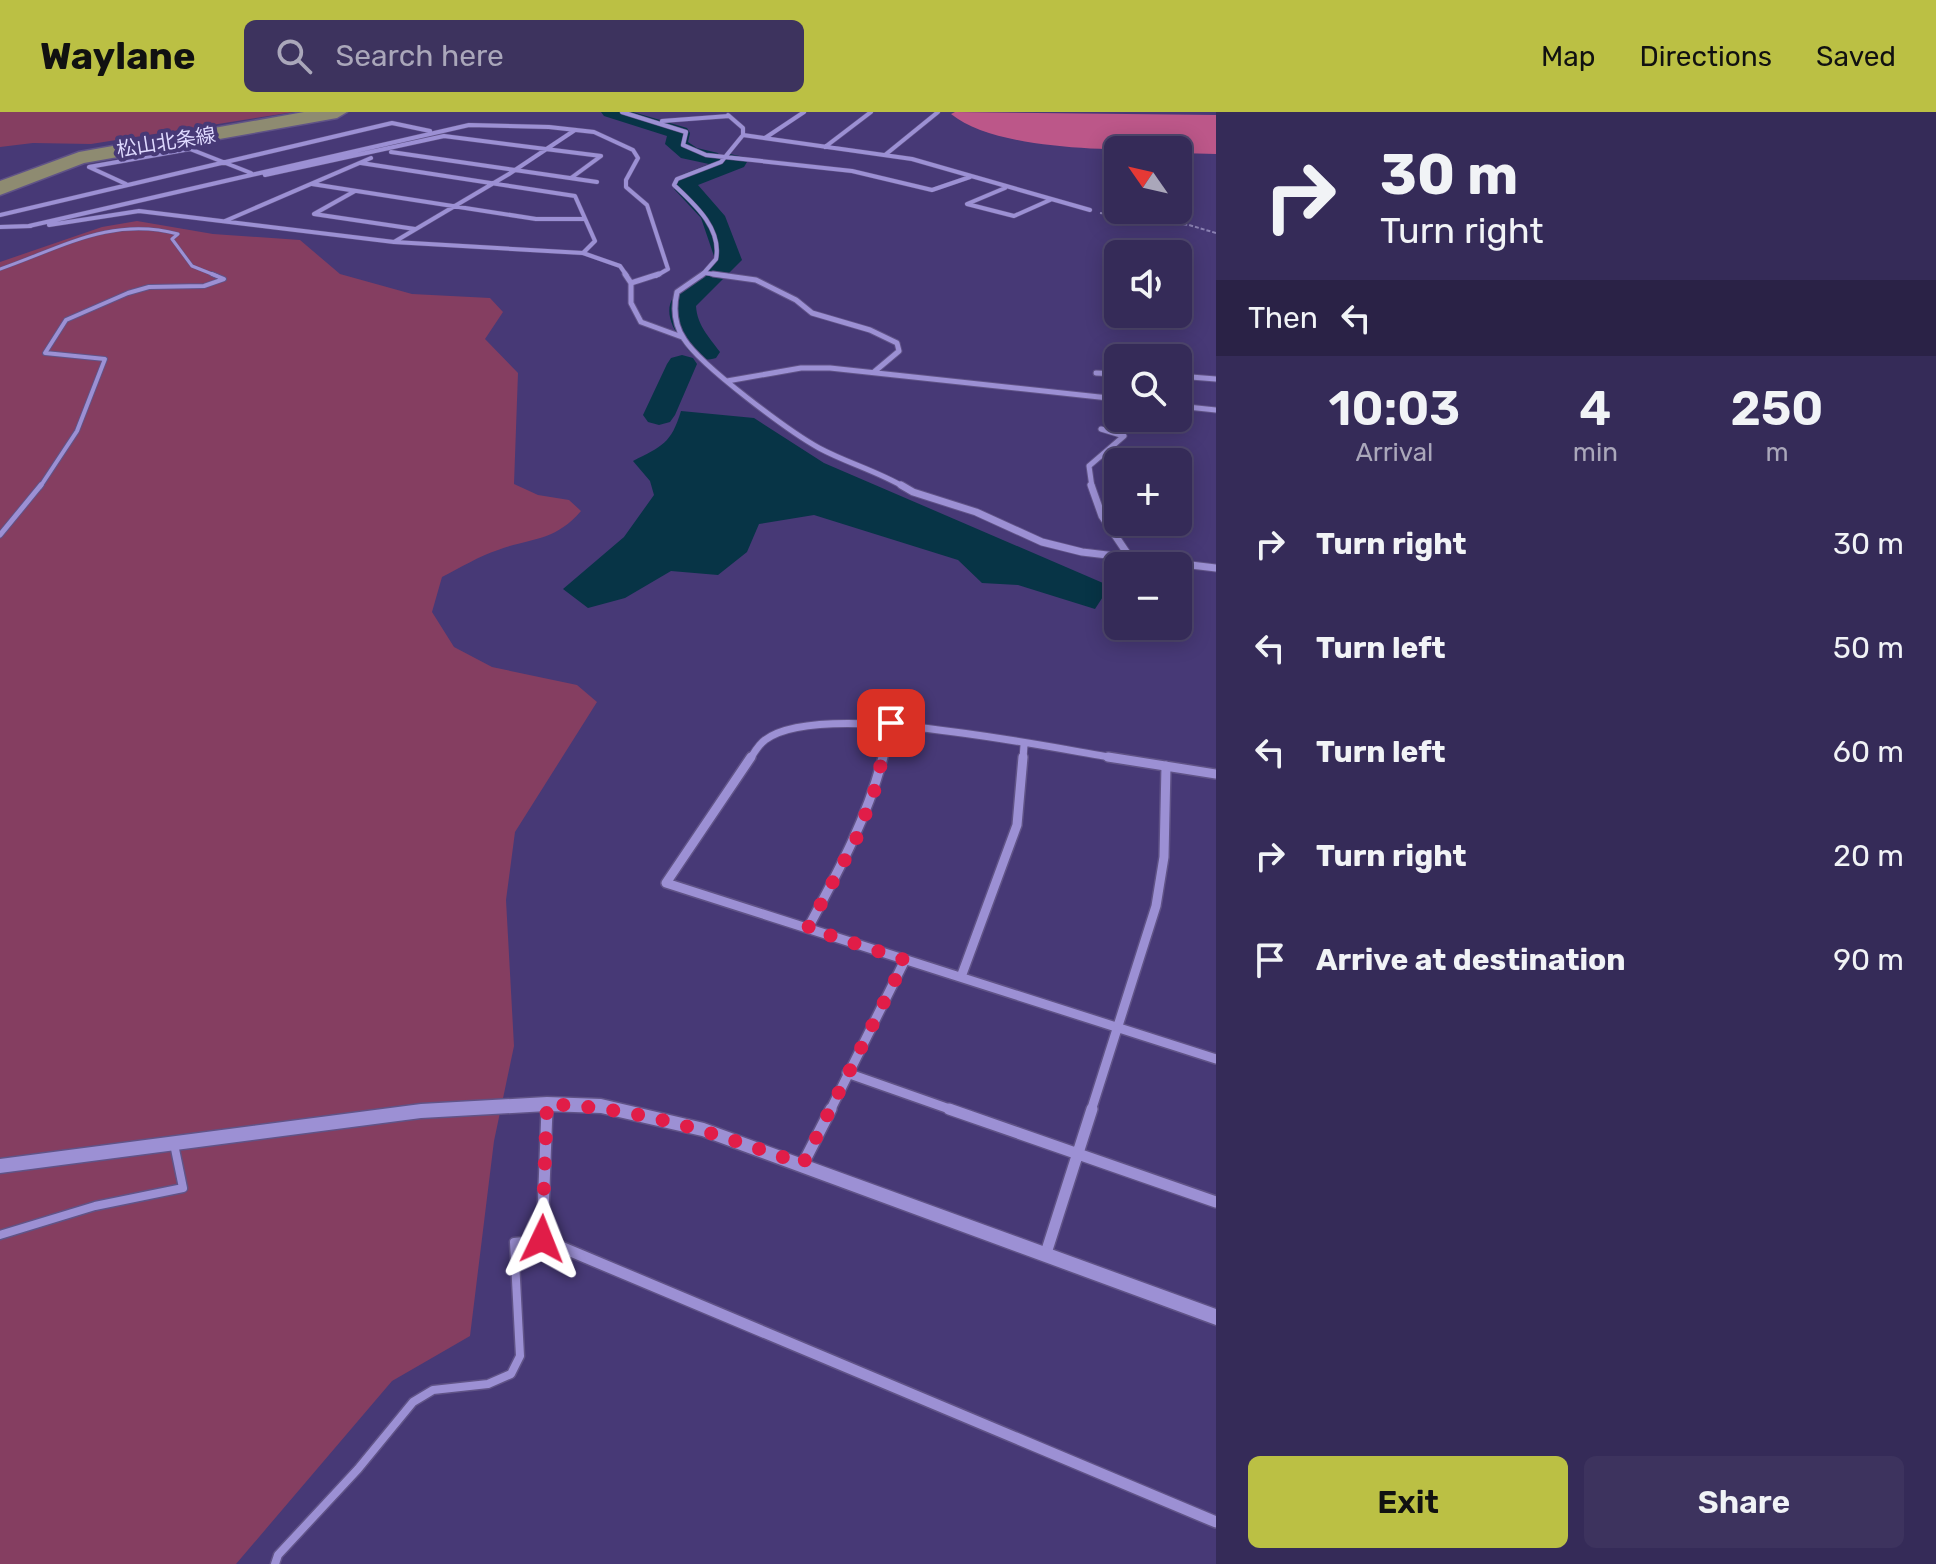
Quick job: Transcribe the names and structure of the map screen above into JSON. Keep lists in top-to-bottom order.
{
  "streets": {
    "main road": ["松山北条線"]
  },
  "north": "top left",
  "page": {
    "header": "Waylane",
    "search": "Search here",
    "nav": ["Map", "Directions", "Saved"],
    "turn": ["30 m", "Turn right"],
    "map_buttons": ["+", "−"],
    "then": "Then",
    "eta": [
      "10:03",
      "Arrival",
      "4",
      "min",
      "250",
      "m"
    ],
    "list": [
      {
        "name": "Turn right",
        "value": "30 m"
      },
      {
        "name": "Turn left",
        "value": "50 m"
      },
      {
        "name": "Turn left",
        "value": "60 m"
      },
      {
        "name": "Turn right",
        "value": "20 m"
      },
      {
        "name": "Arrive at destination",
        "value": "90 m"
      }
    ],
    "buttons": ["Exit", "Share"]
  }
}
